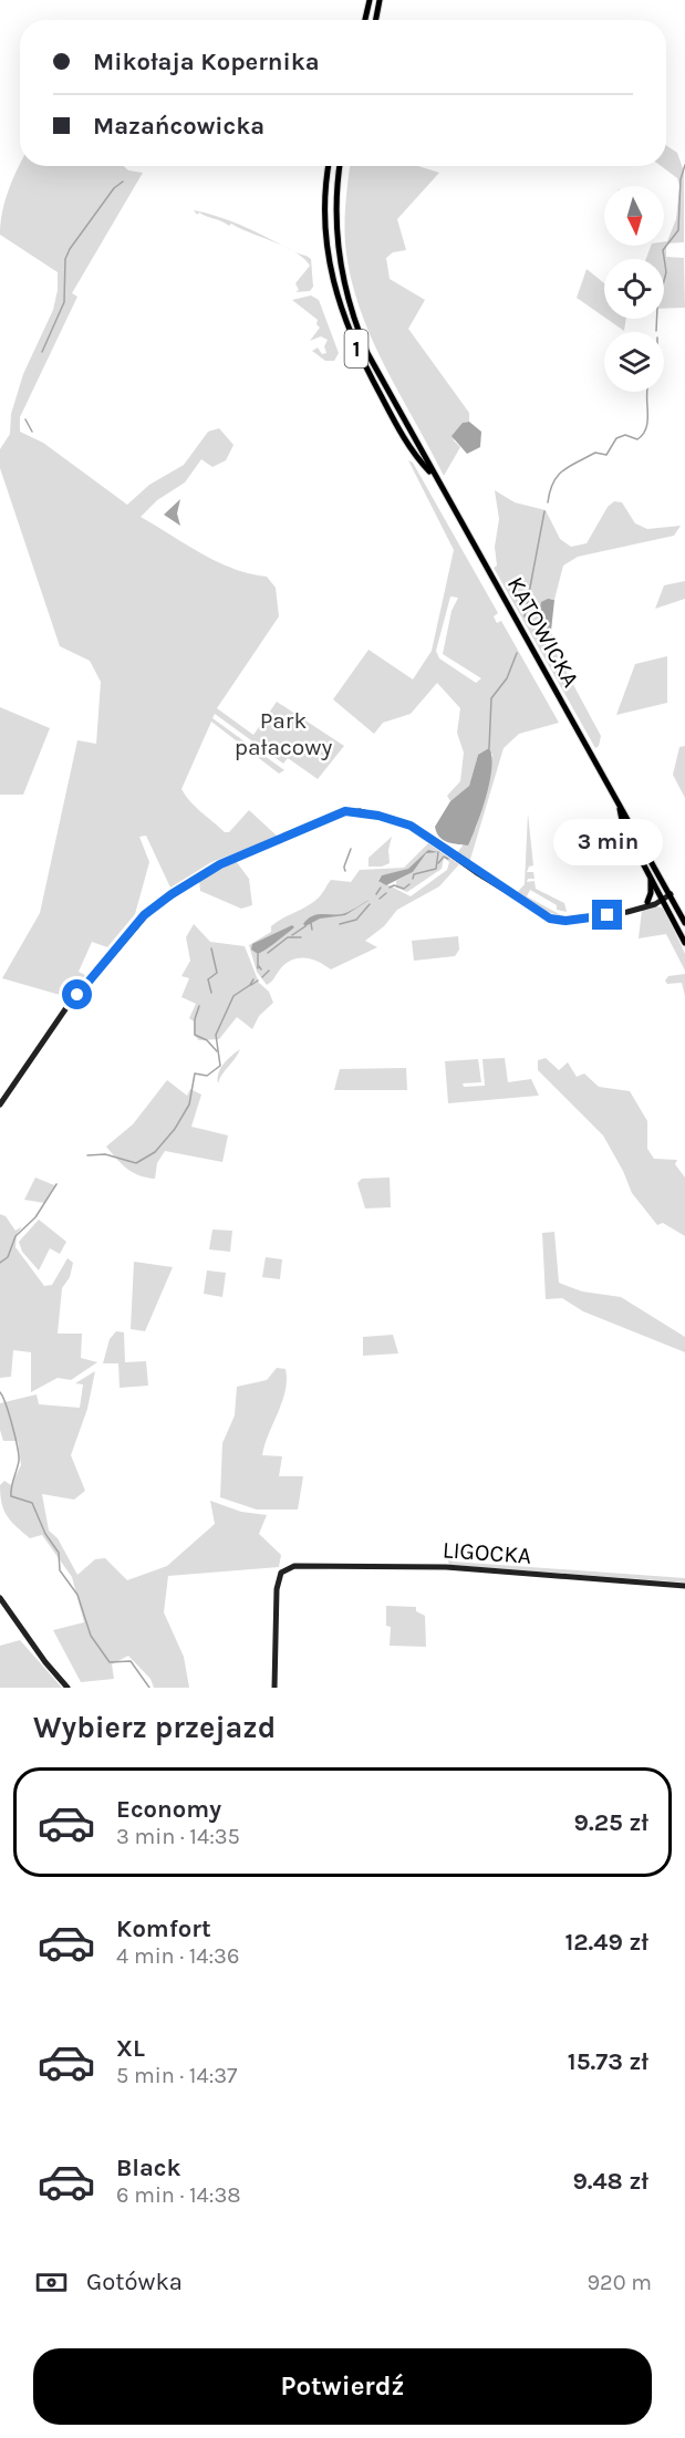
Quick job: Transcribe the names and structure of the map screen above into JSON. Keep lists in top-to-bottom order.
{
  "streets": {
    "main road": ["1", "KATOWICKA"],
    "street": ["LIGOCKA"]
  },
  "parks": ["Park pałacowy"],
  "north": "bottom",
  "page": {
    "banner": ["Mikołaja Kopernika", "Mazańcowicka"],
    "bubble": "3 min",
    "heading": "Wybierz przejazd",
    "list": [
      {
        "name": "Economy",
        "note": "3 min · 14:35",
        "value": "9.25 zł"
      },
      {
        "name": "Komfort",
        "note": "4 min · 14:36",
        "value": "12.49 zł"
      },
      {
        "name": "XL",
        "note": "5 min · 14:37",
        "value": "15.73 zł"
      },
      {
        "name": "Black",
        "note": "6 min · 14:38",
        "value": "9.48 zł"
      }
    ],
    "pay": ["Gotówka", "920 m"],
    "buttons": "Potwierdź"
  }
}
